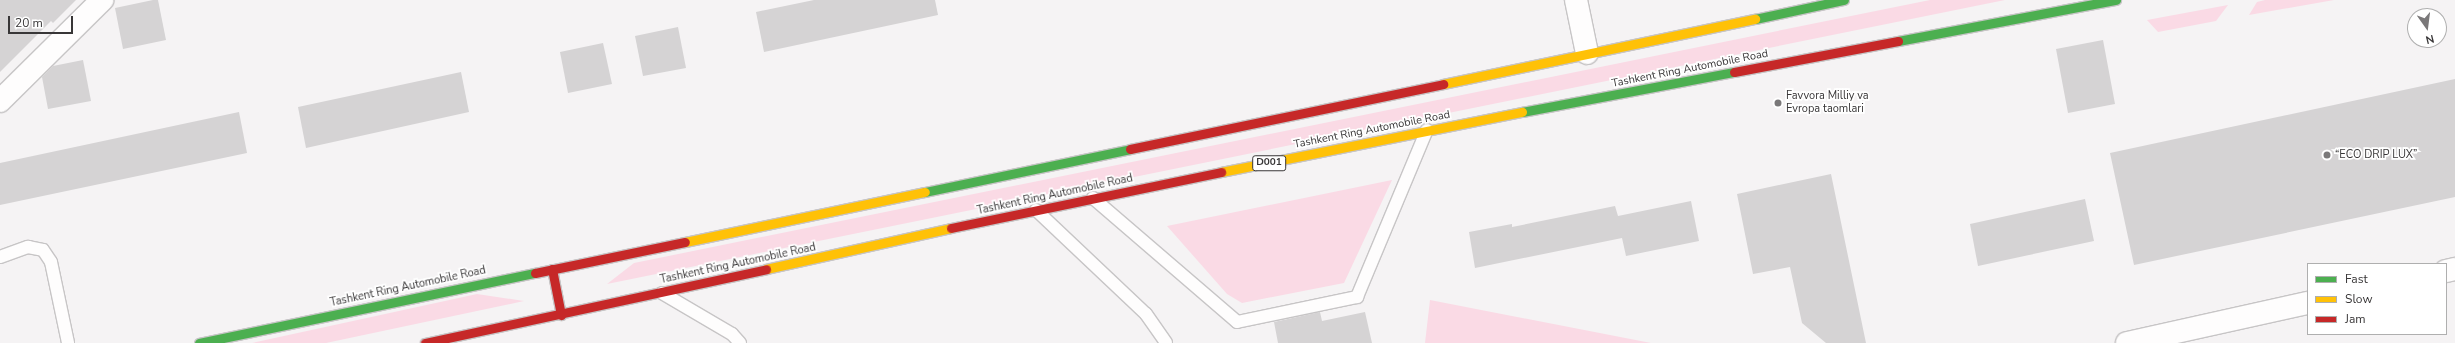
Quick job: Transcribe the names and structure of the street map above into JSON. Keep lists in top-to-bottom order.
{
  "streets": {
    "highway": ["Tashkent Ring Automobile Road", "D001"]
  },
  "places": ["Favvora Milliy va Evropa taomlari", "“ECO DRIP LUX”"],
  "legend": ["Fast", "Slow", "Jam"],
  "scale_bar": "20 m",
  "north": "bottom"
}
